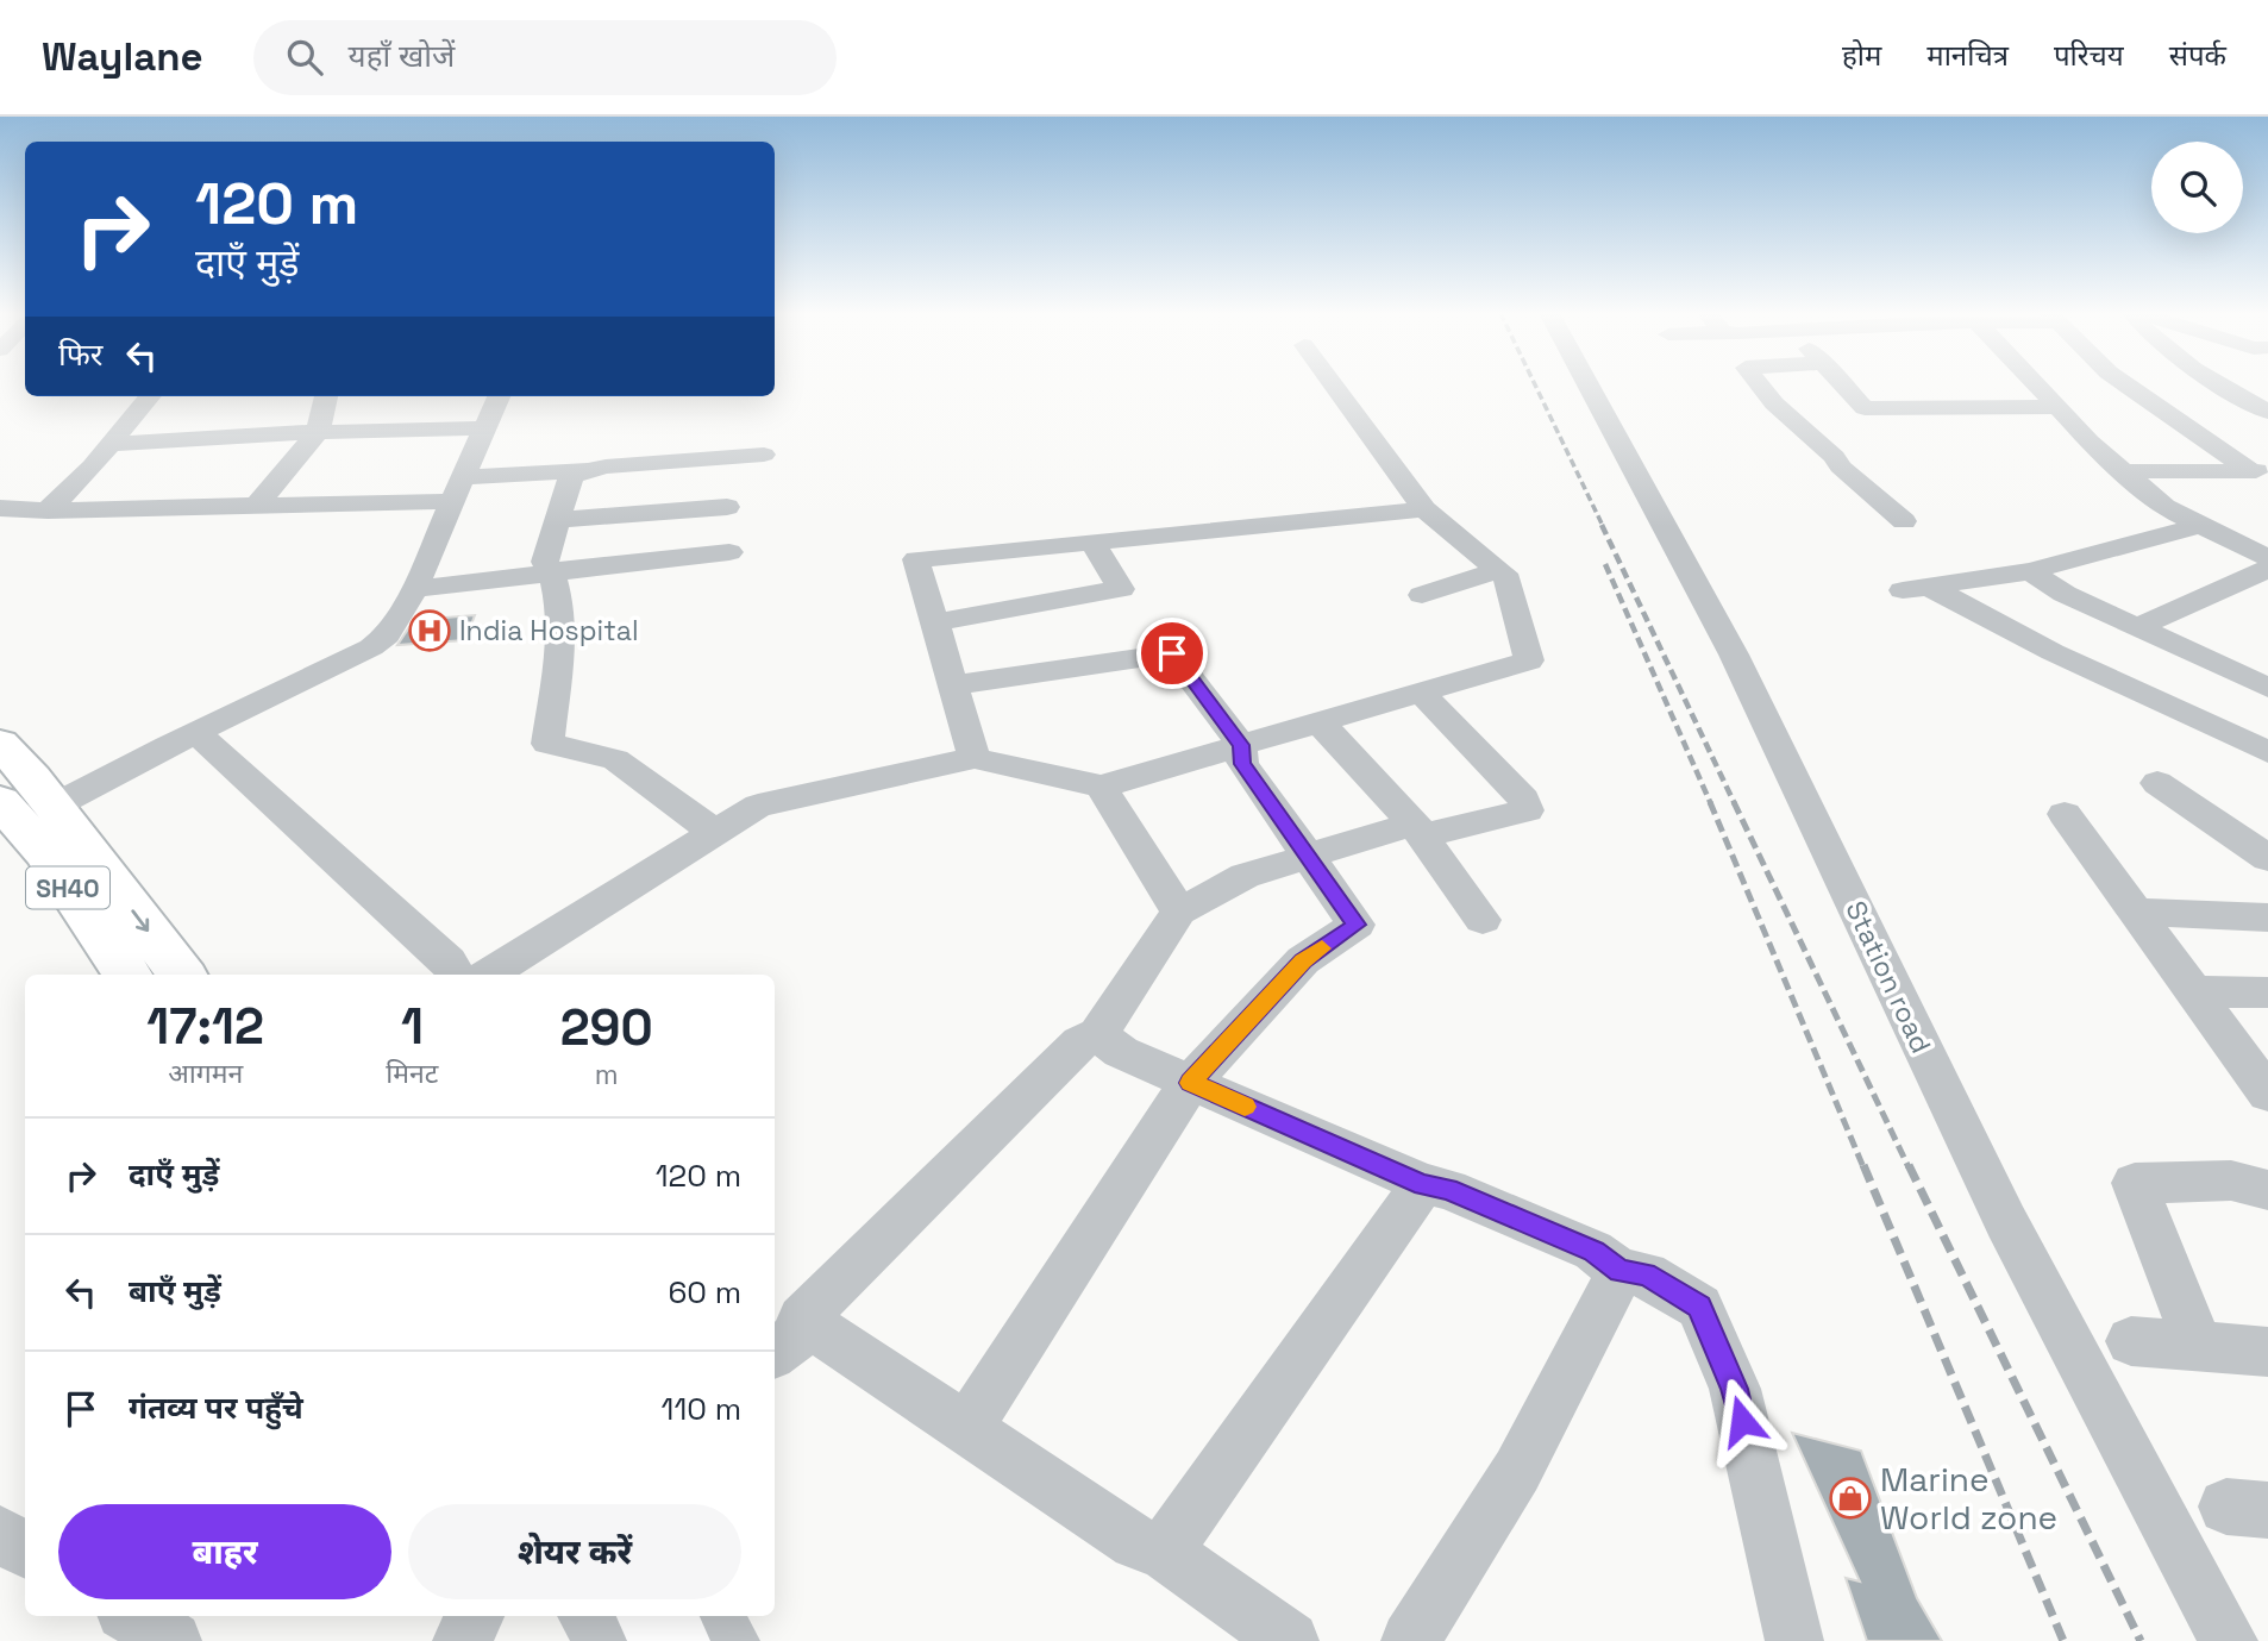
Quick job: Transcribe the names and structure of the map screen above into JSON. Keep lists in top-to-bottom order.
{
  "streets": {
    "main road": ["SH40"],
    "street": ["Station road"]
  },
  "places": {
    "hospital": ["India Hospital"],
    "shop": ["Marine World zone"]
  },
  "page": {
    "header": "Waylane",
    "search": "यहाँ खोजें",
    "nav": [
      "होम",
      "मानचित्र",
      "परिचय",
      "संपर्क"
    ],
    "turn": ["120 m", "दाएँ मुड़ें"],
    "then": "फिर",
    "eta": [
      "17:12",
      "आगमन",
      "1",
      "मिनट",
      "290",
      "m"
    ],
    "list": [
      {
        "name": "दाएँ मुड़ें",
        "value": "120 m"
      },
      {
        "name": "बाएँ मुड़ें",
        "value": "60 m"
      },
      {
        "name": "गंतव्य पर पहुँचे",
        "value": "110 m"
      }
    ],
    "buttons": ["बाहर", "शेयर करें"]
  }
}
